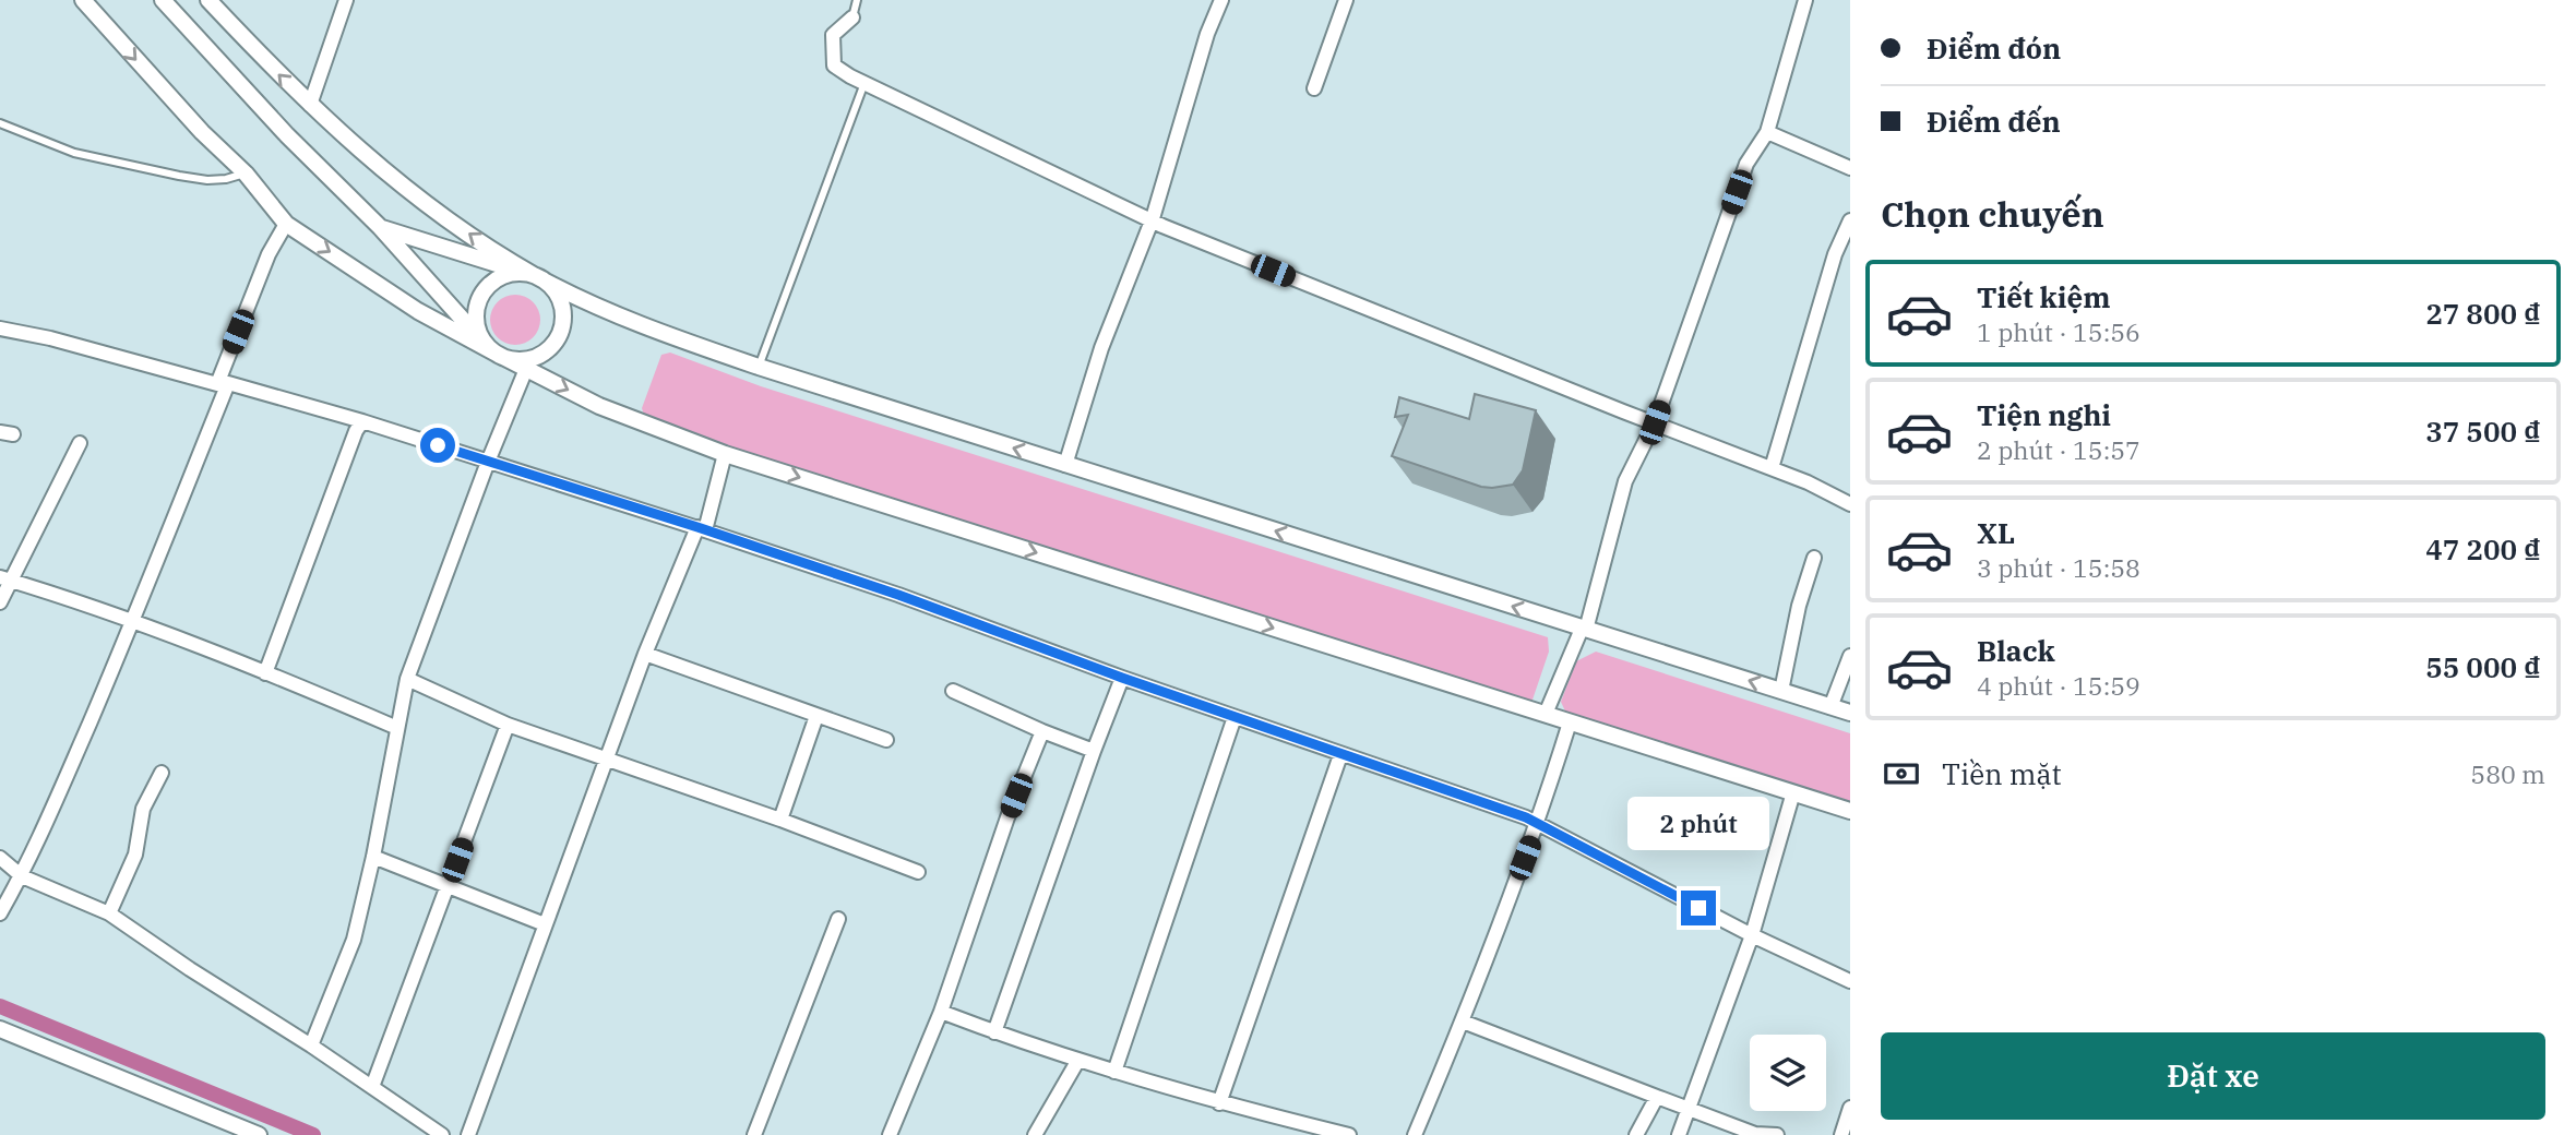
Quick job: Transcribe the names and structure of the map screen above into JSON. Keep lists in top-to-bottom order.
{
  "page": {
    "banner": ["Điểm đón", "Điểm đến"],
    "heading": "Chọn chuyến",
    "list": [
      {
        "name": "Tiết kiệm",
        "note": "1 phút · 15:56",
        "value": "27 800 ₫"
      },
      {
        "name": "Tiện nghi",
        "note": "2 phút · 15:57",
        "value": "37 500 ₫"
      },
      {
        "name": "XL",
        "note": "3 phút · 15:58",
        "value": "47 200 ₫"
      },
      {
        "name": "Black",
        "note": "4 phút · 15:59",
        "value": "55 000 ₫"
      }
    ],
    "pay": ["Tiền mặt", "580 m"],
    "bubble": "2 phút",
    "buttons": "Đặt xe"
  }
}
